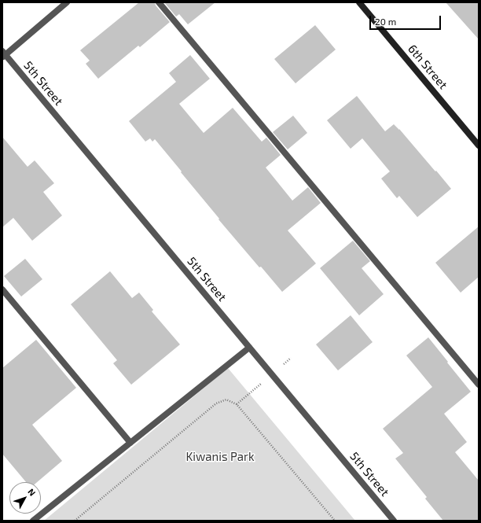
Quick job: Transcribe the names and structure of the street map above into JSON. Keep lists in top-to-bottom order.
{
  "streets": {
    "main road": ["6th Street"],
    "street": ["5th Street"]
  },
  "parks": ["Kiwanis Park"],
  "scale_bar": "20 m",
  "north": "top right"
}
